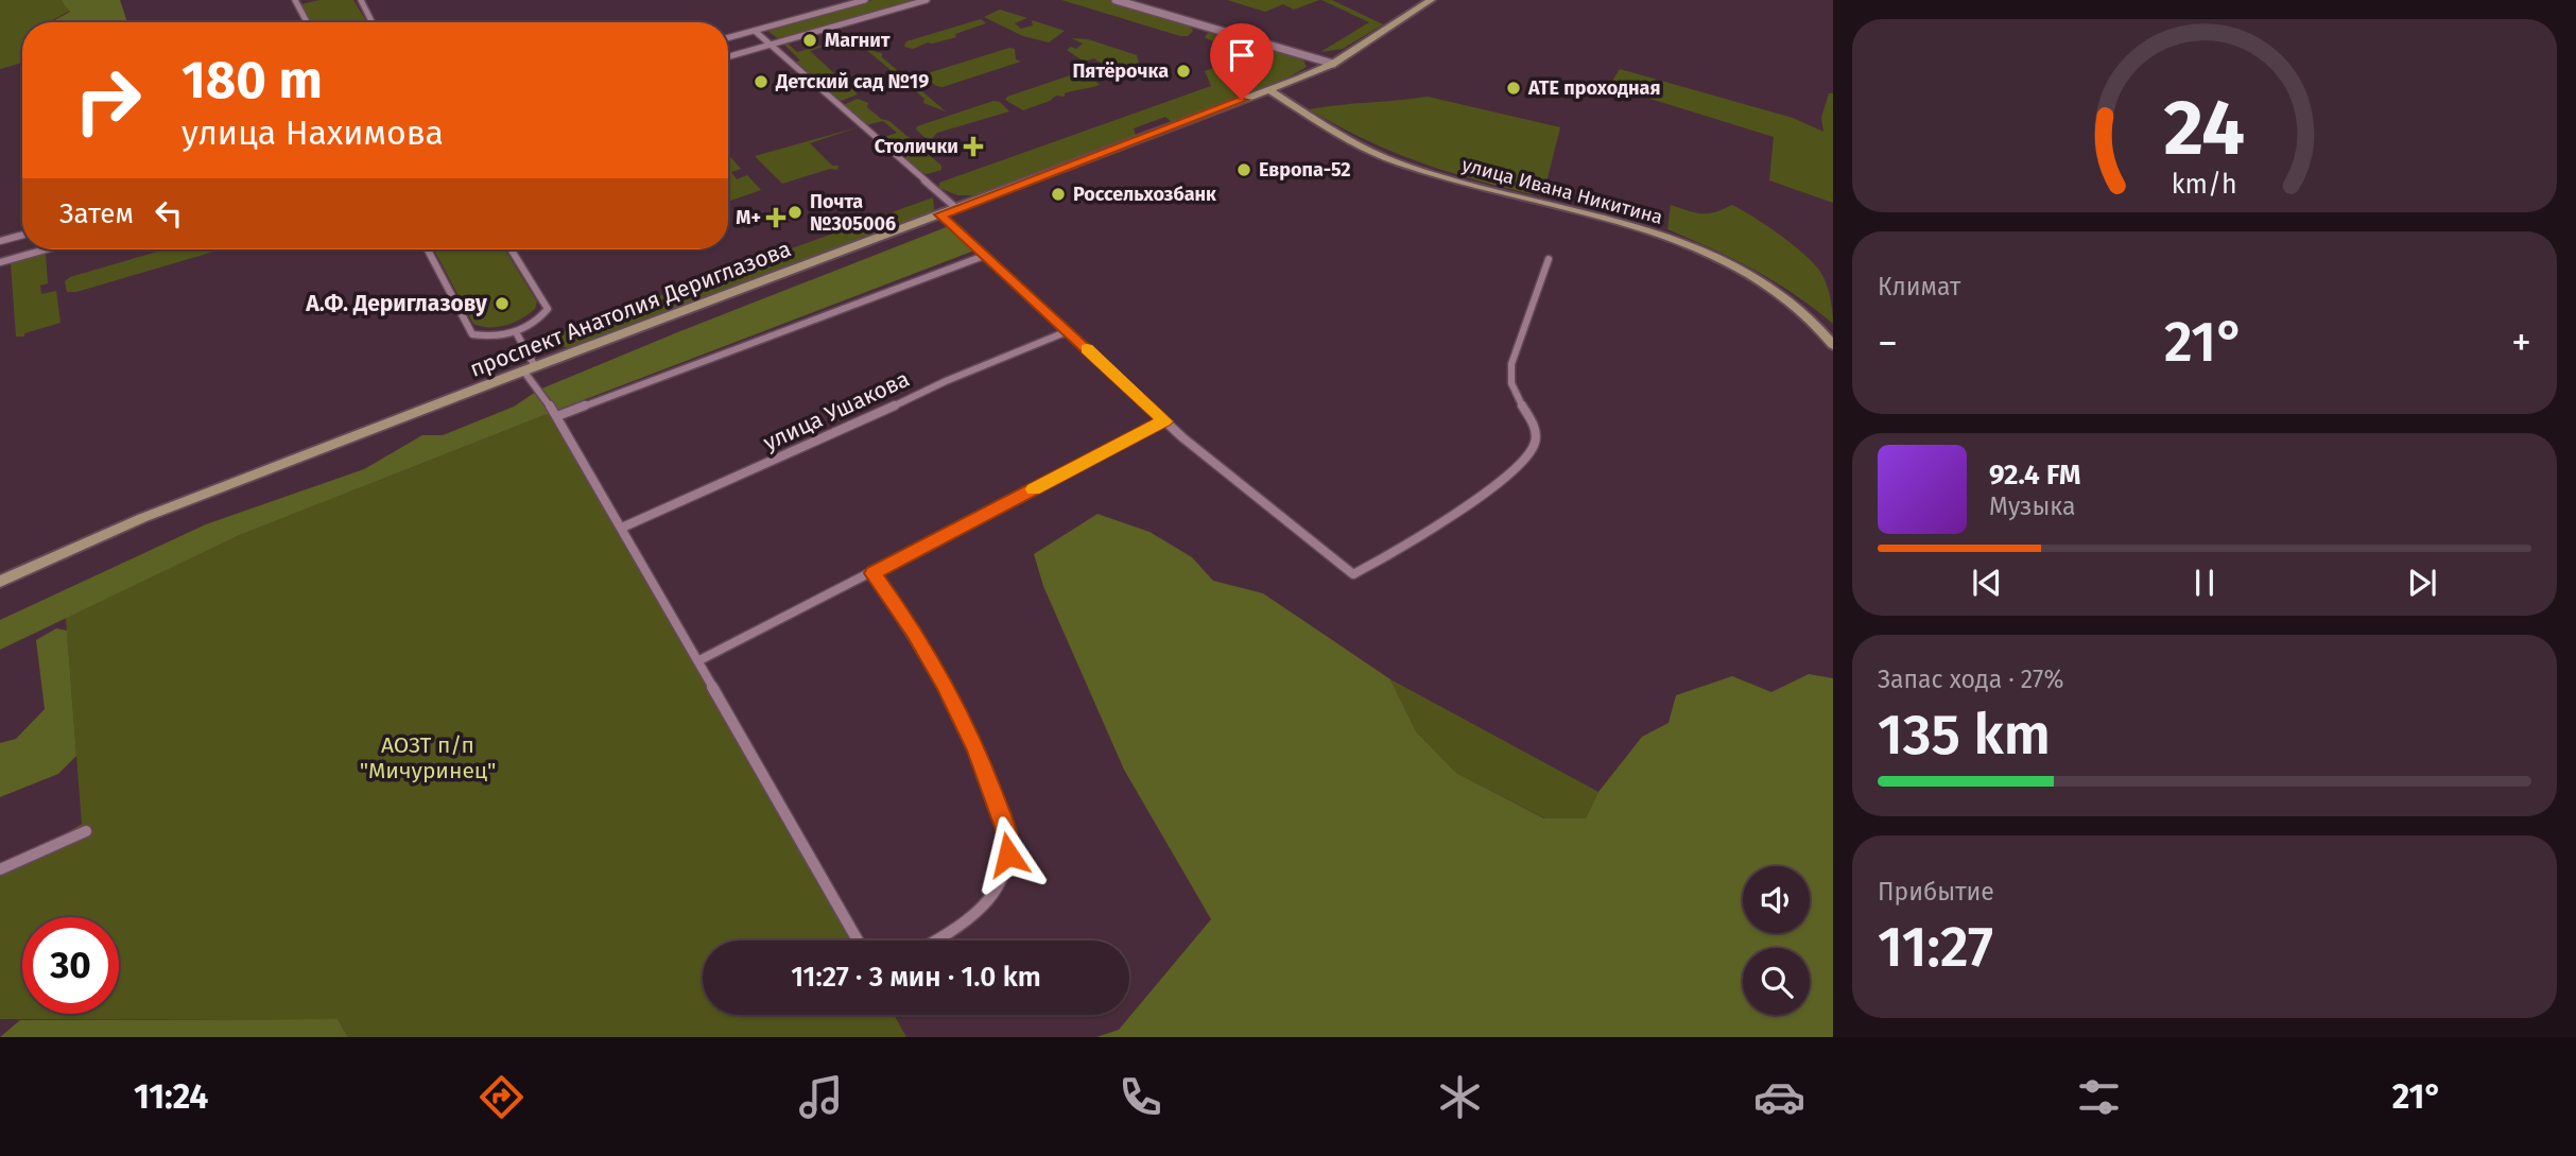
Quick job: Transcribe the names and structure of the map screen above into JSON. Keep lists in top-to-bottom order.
{
  "streets": {
    "main road": ["улица Ивана Никитина", "проспект Анатолия Дериглазова"],
    "street": ["улица Ушакова"]
  },
  "crossings": [
    ["улица Ивана Никитина", "проспект Анатолия Дериглазова"]
  ],
  "parks": ["АОЗТ п/п \"Мичуринец\""],
  "places": {
    "other": [
      "Магнит",
      "Пятёрочка",
      "Детский сад №19",
      "АТЕ проходная",
      "Европа-52",
      "Россельхозбанк",
      "Почта №305006",
      "А.Ф. Дериглазову"
    ],
    "health": ["Столички", "М+"]
  },
  "page": {
    "turn": ["180 m", "улица Нахимова"],
    "then": "Затем",
    "tile": [
      "Климат",
      ["Запас хода · 27%", "135 km"],
      ["Прибытие", "11:27"]
    ],
    "heat": ["−", "21°", "+"],
    "song": ["92.4 FM", "Музыка"],
    "limit": "30",
    "trip": "11:27 · 3 мин · 1.0 km",
    "tabs": ["11:24", "21°"],
    "gauge": ["24", "km/h"]
  }
}
